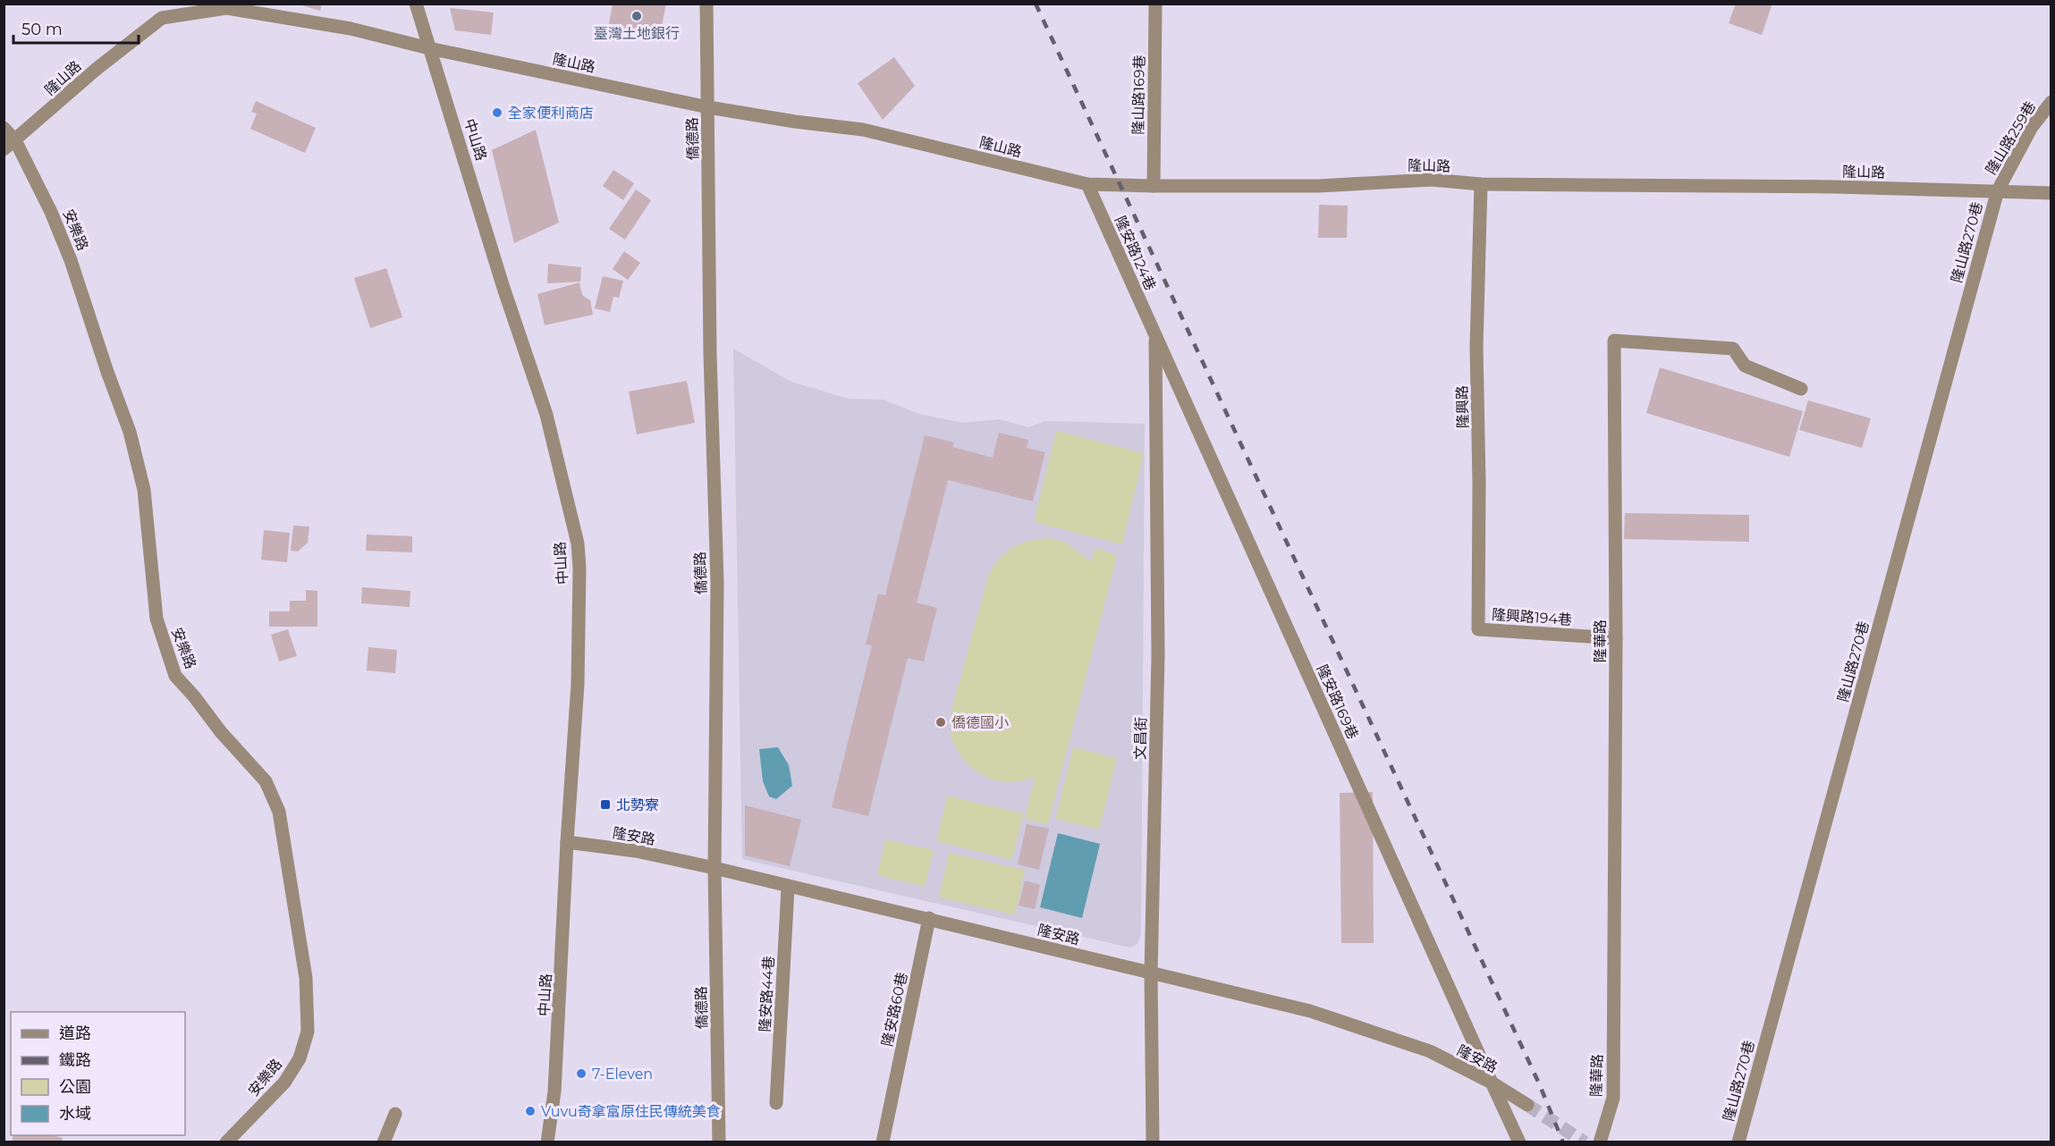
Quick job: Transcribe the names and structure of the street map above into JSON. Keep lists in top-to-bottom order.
{
  "streets": {
    "street": [
      "隆山路",
      "隆山路169巷",
      "隆山路259巷",
      "僑德路",
      "中山路",
      "安樂路",
      "隆山路270巷",
      "隆安路124巷",
      "隆興路",
      "隆興路194巷",
      "隆華路",
      "隆安路169巷",
      "文昌街",
      "隆安路",
      "隆安路44巷",
      "隆安路60巷"
    ]
  },
  "crossings": [
    ["隆山路", "隆山路169巷"],
    ["隆山路", "隆山路259巷"],
    ["隆山路", "僑德路"],
    ["隆山路", "中山路"],
    ["隆山路", "安樂路"],
    ["隆山路", "隆山路270巷"],
    ["隆山路", "隆安路124巷"],
    ["隆山路", "隆興路"],
    ["隆山路259巷", "隆山路270巷"],
    ["僑德路", "隆安路"],
    ["中山路", "隆安路"],
    ["隆安路124巷", "隆安路169巷"],
    ["隆安路124巷", "文昌街"],
    ["隆興路", "隆興路194巷"],
    ["隆興路194巷", "隆華路"],
    ["隆安路169巷", "文昌街"],
    ["隆安路169巷", "隆安路"],
    ["文昌街", "隆安路"],
    ["隆安路", "隆安路44巷"],
    ["隆安路", "隆安路60巷"]
  ],
  "places": {
    "other": [
      "臺灣土地銀行",
      "全家便利商店",
      "僑德國小",
      "7-Eleven",
      "Vuvu奇拿富原住民傳統美食"
    ],
    "transit": ["北勢寮"]
  },
  "legend": [
    "道路",
    "鐵路",
    "公園",
    "水域"
  ],
  "scale_bar": "50 m"
}
